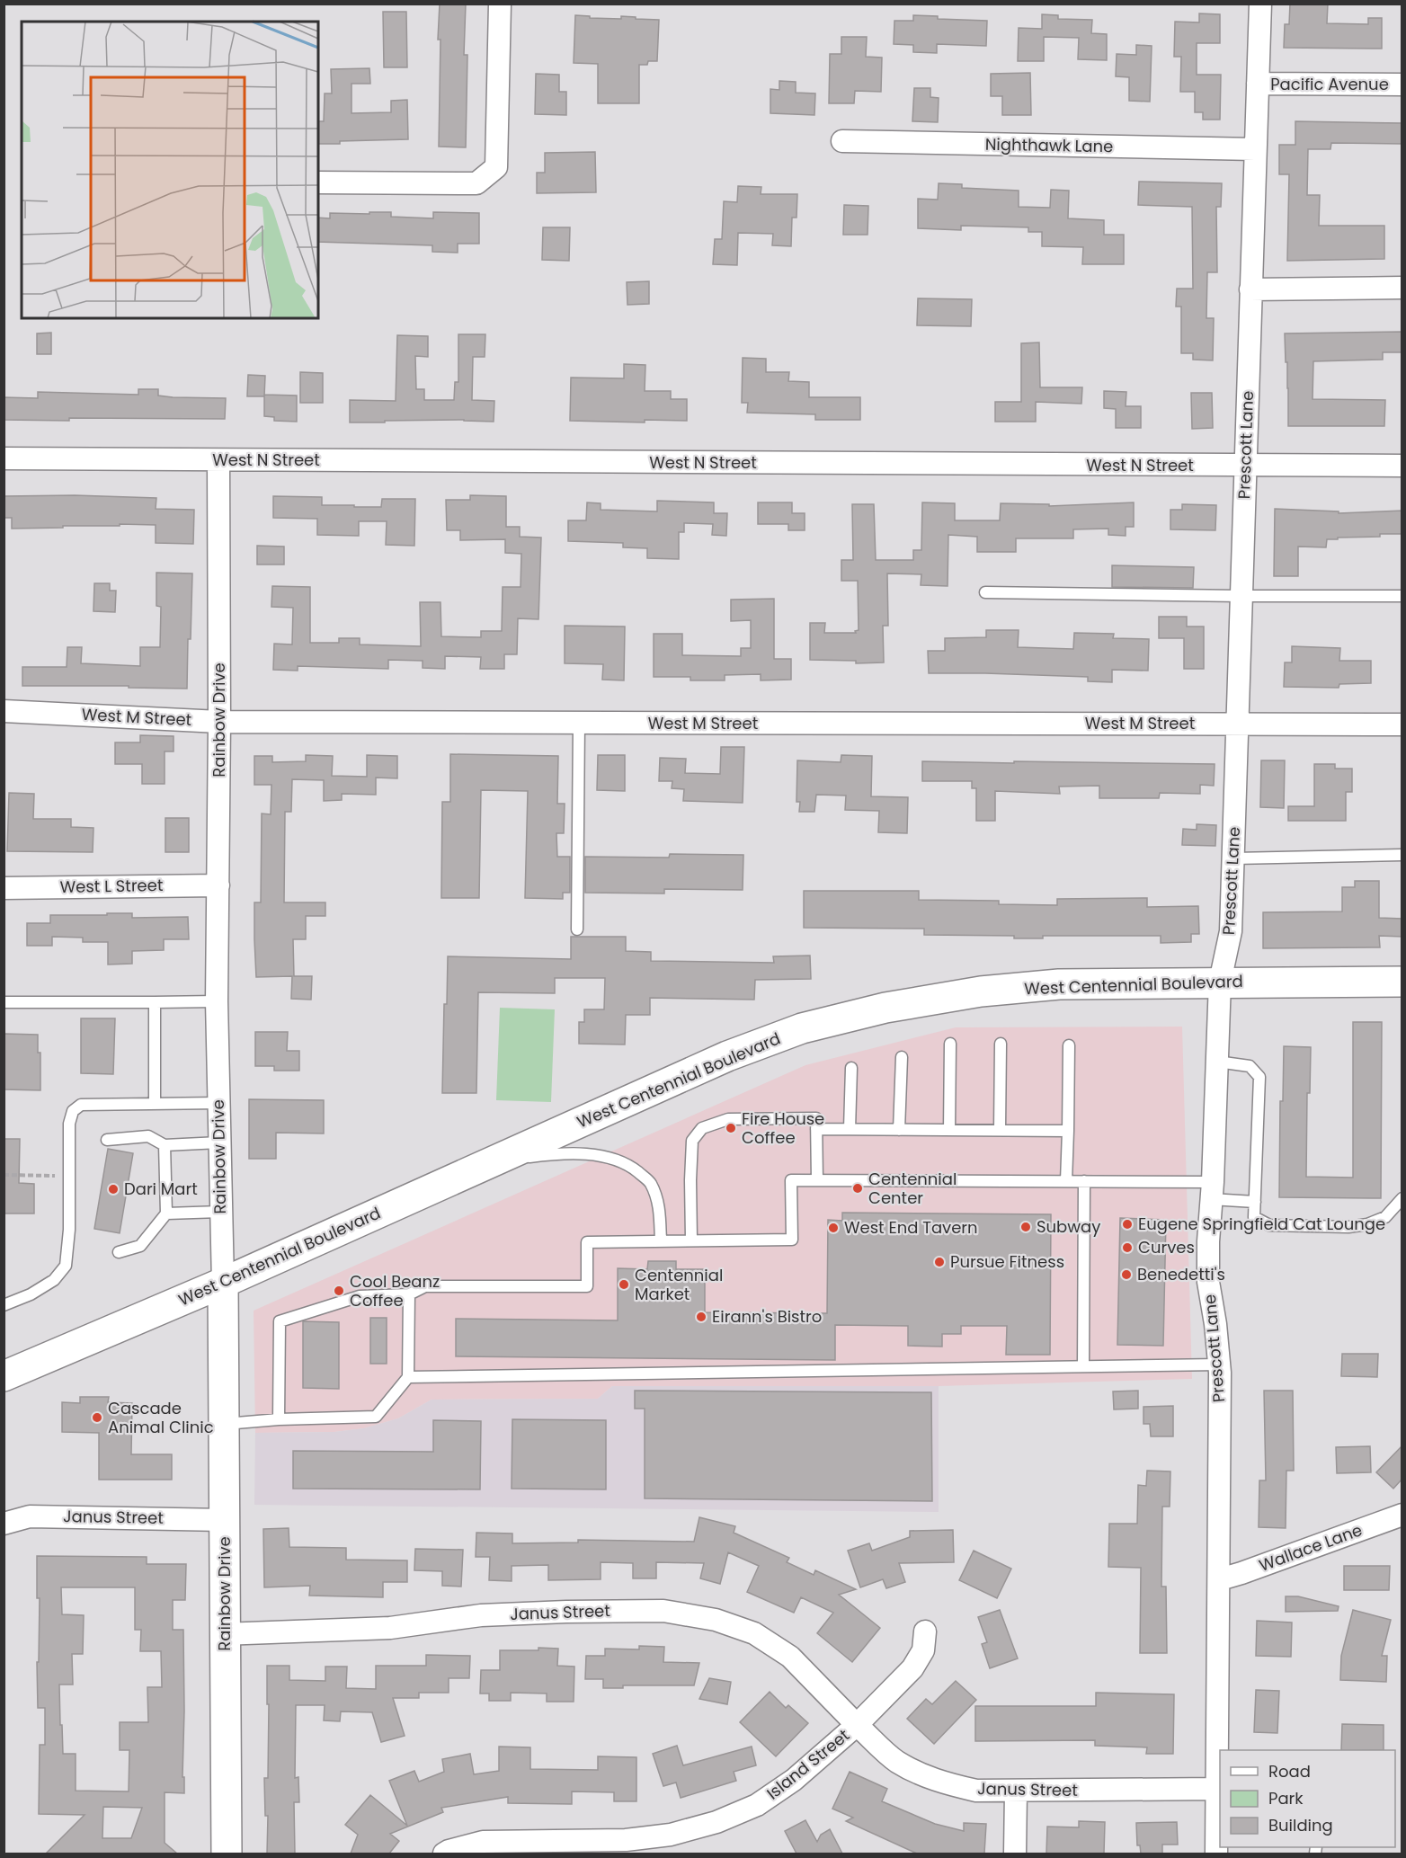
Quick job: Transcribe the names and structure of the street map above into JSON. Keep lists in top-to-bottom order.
{
  "streets": {
    "main road": ["Rainbow Drive", "West Centennial Boulevard"],
    "street": [
      "Pacific Avenue",
      "Nighthawk Lane",
      "Prescott Lane",
      "West N Street",
      "West M Street",
      "West L Street",
      "Janus Street",
      "Wallace Lane",
      "Island Street"
    ]
  },
  "crossings": [
    ["Pacific Avenue", "Prescott Lane"],
    ["Nighthawk Lane", "Prescott Lane"],
    ["Prescott Lane", "West N Street"],
    ["Prescott Lane", "West M Street"],
    ["Prescott Lane", "West Centennial Boulevard"],
    ["Prescott Lane", "Janus Street"],
    ["Prescott Lane", "Wallace Lane"],
    ["West N Street", "Rainbow Drive"],
    ["West M Street", "Rainbow Drive"],
    ["Rainbow Drive", "West L Street"],
    ["Rainbow Drive", "West Centennial Boulevard"],
    ["Rainbow Drive", "Janus Street"],
    ["Janus Street", "Island Street"]
  ],
  "places": [
    "Fire House Coffee",
    "Centennial Center",
    "Dari Mart",
    "Eugene Springfield Cat Lounge",
    "Subway",
    "West End Tavern",
    "Curves",
    "Pursue Fitness",
    "Benedetti's",
    "Centennial Market",
    "Cool Beanz Coffee",
    "Eirann's Bistro",
    "Cascade Animal Clinic"
  ],
  "legend": ["Road", "Park", "Building"]
}
